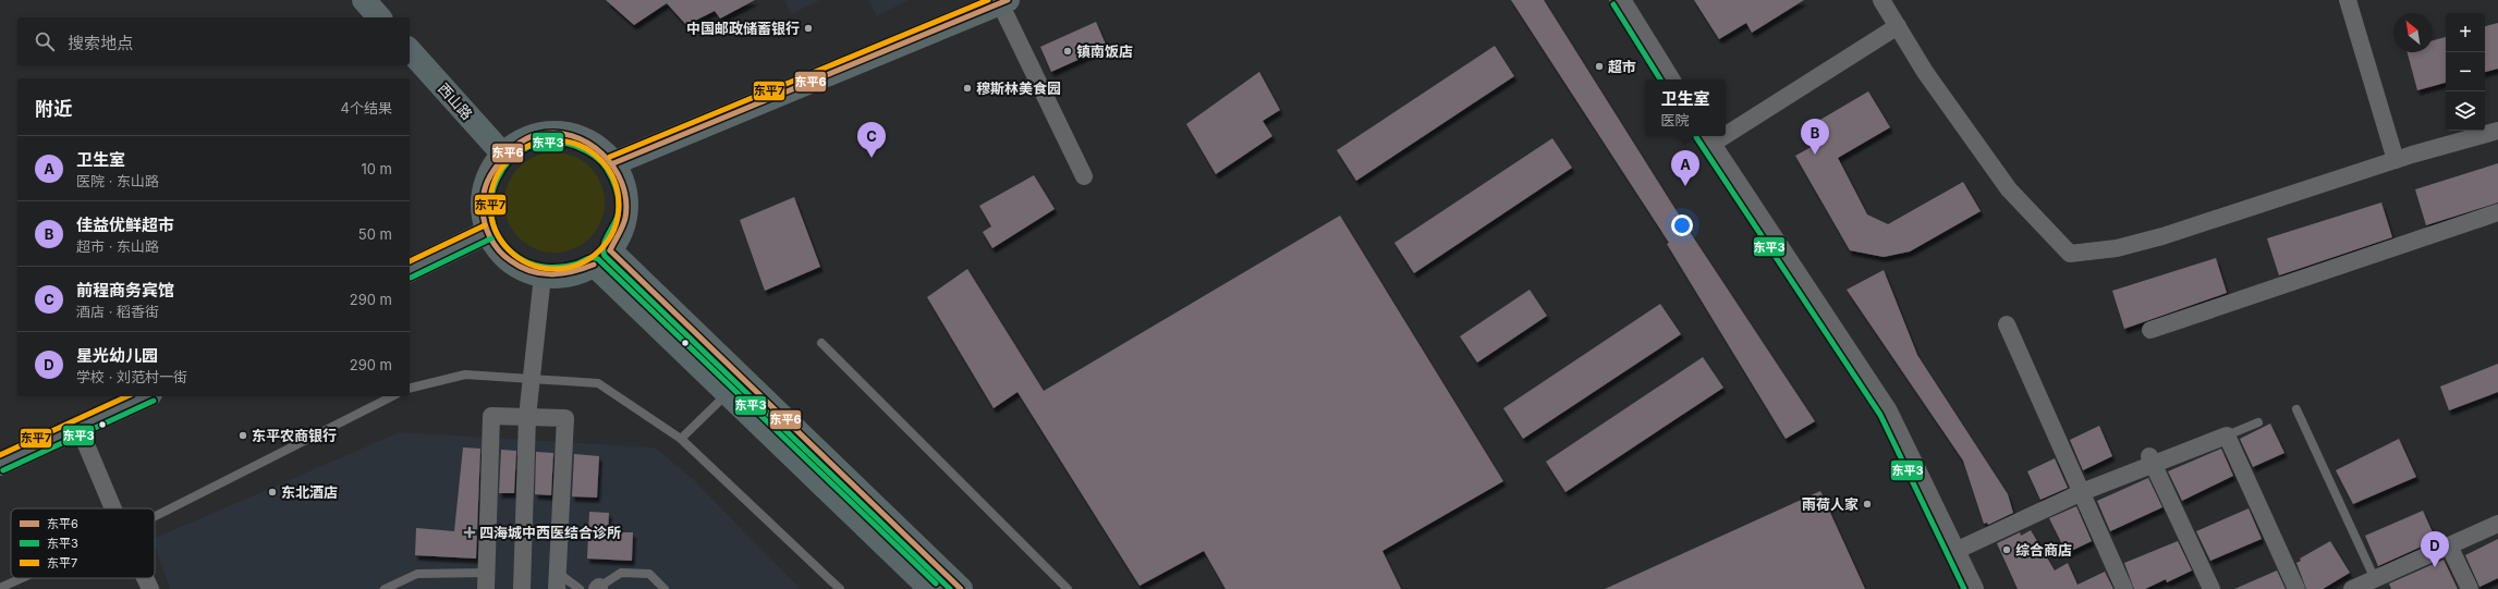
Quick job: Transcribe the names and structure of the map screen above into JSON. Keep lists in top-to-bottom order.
{
  "streets": {
    "main road": ["西山路"]
  },
  "places": {
    "other": [
      "中国邮政储蓄银行",
      "镇南饭店",
      "超市",
      "穆斯林美食园",
      "东平农商银行",
      "东北酒店",
      "雨荷人家",
      "综合商店"
    ],
    "health": ["四海城中西医结合诊所"]
  },
  "lines": ["transit line 东平6", "transit line 东平7", "transit line 东平3"],
  "legend": ["东平6", "东平3", "东平7"],
  "north": "top left",
  "page": {
    "map_buttons": ["+", "−"],
    "search": "搜索地点",
    "heading": ["附近", "4个结果"],
    "popup": ["卫生室", "医院"],
    "pins": [
      "B",
      "C",
      "A",
      "D"
    ],
    "list": [
      {
        "mark": "A",
        "name": "卫生室",
        "note": "医院 · 东山路",
        "value": "10 m"
      },
      {
        "mark": "B",
        "name": "佳益优鲜超市",
        "note": "超市 · 东山路",
        "value": "50 m"
      },
      {
        "mark": "C",
        "name": "前程商务宾馆",
        "note": "酒店 · 稻香街",
        "value": "290 m"
      },
      {
        "mark": "D",
        "name": "星光幼儿园",
        "note": "学校 · 刘范村一街",
        "value": "290 m"
      }
    ]
  }
}
